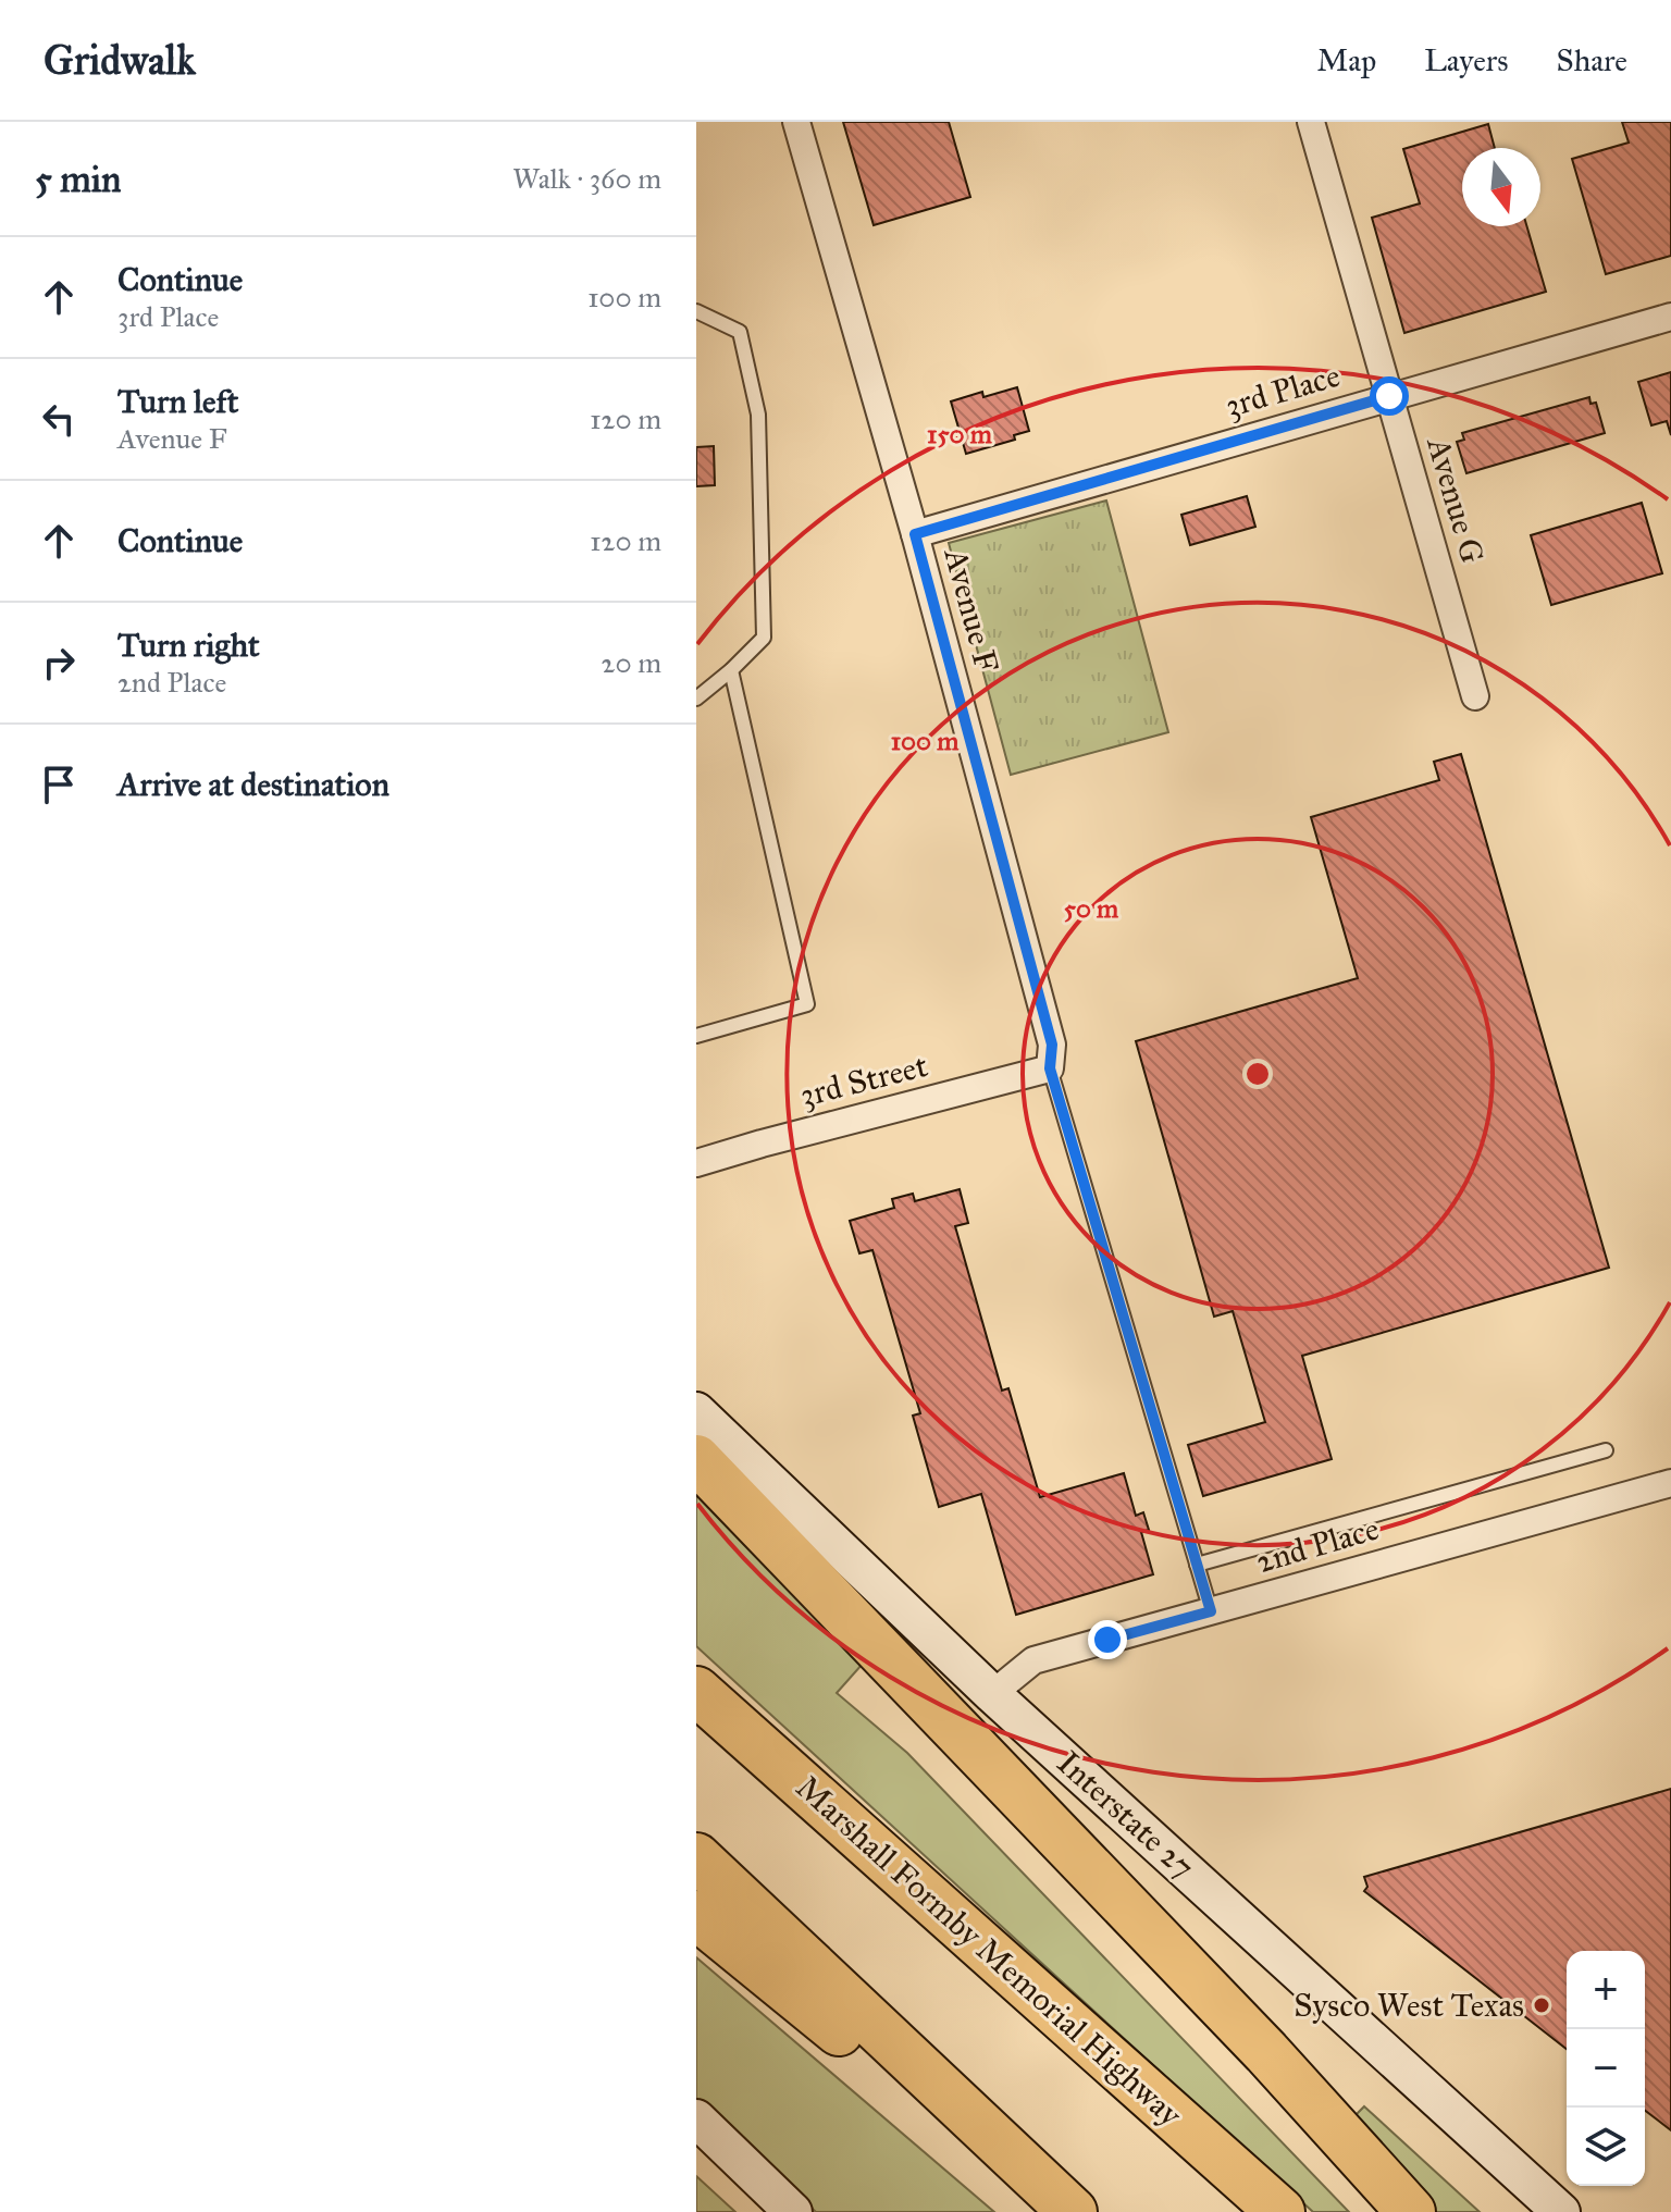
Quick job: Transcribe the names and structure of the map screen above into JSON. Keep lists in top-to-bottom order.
{
  "streets": {
    "highway": ["Marshall Formby Memorial Highway"],
    "main road": ["Interstate 27"],
    "street": [
      "3rd Place",
      "Avenue G",
      "Avenue F",
      "3rd Street",
      "2nd Place"
    ]
  },
  "crossings": [
    ["3rd Place", "Avenue G"],
    ["3rd Place", "Avenue F"],
    ["Avenue F", "3rd Street"],
    ["2nd Place", "Interstate 27"]
  ],
  "places": ["Sysco West Texas"],
  "north": "bottom",
  "page": {
    "header": "Gridwalk",
    "nav": ["Map", "Layers", "Share"],
    "heading": ["5 min", "Walk · 360 m"],
    "list": [
      ["Continue", "3rd Place", "100 m"],
      ["Turn left", "Avenue F", "120 m"],
      ["Continue", "120 m"],
      ["Turn right", "2nd Place", "20 m"],
      "Arrive at destination"
    ],
    "map_buttons": ["+", "−"]
  },
  "rings": ["150 m", "100 m", "50 m"]
}
